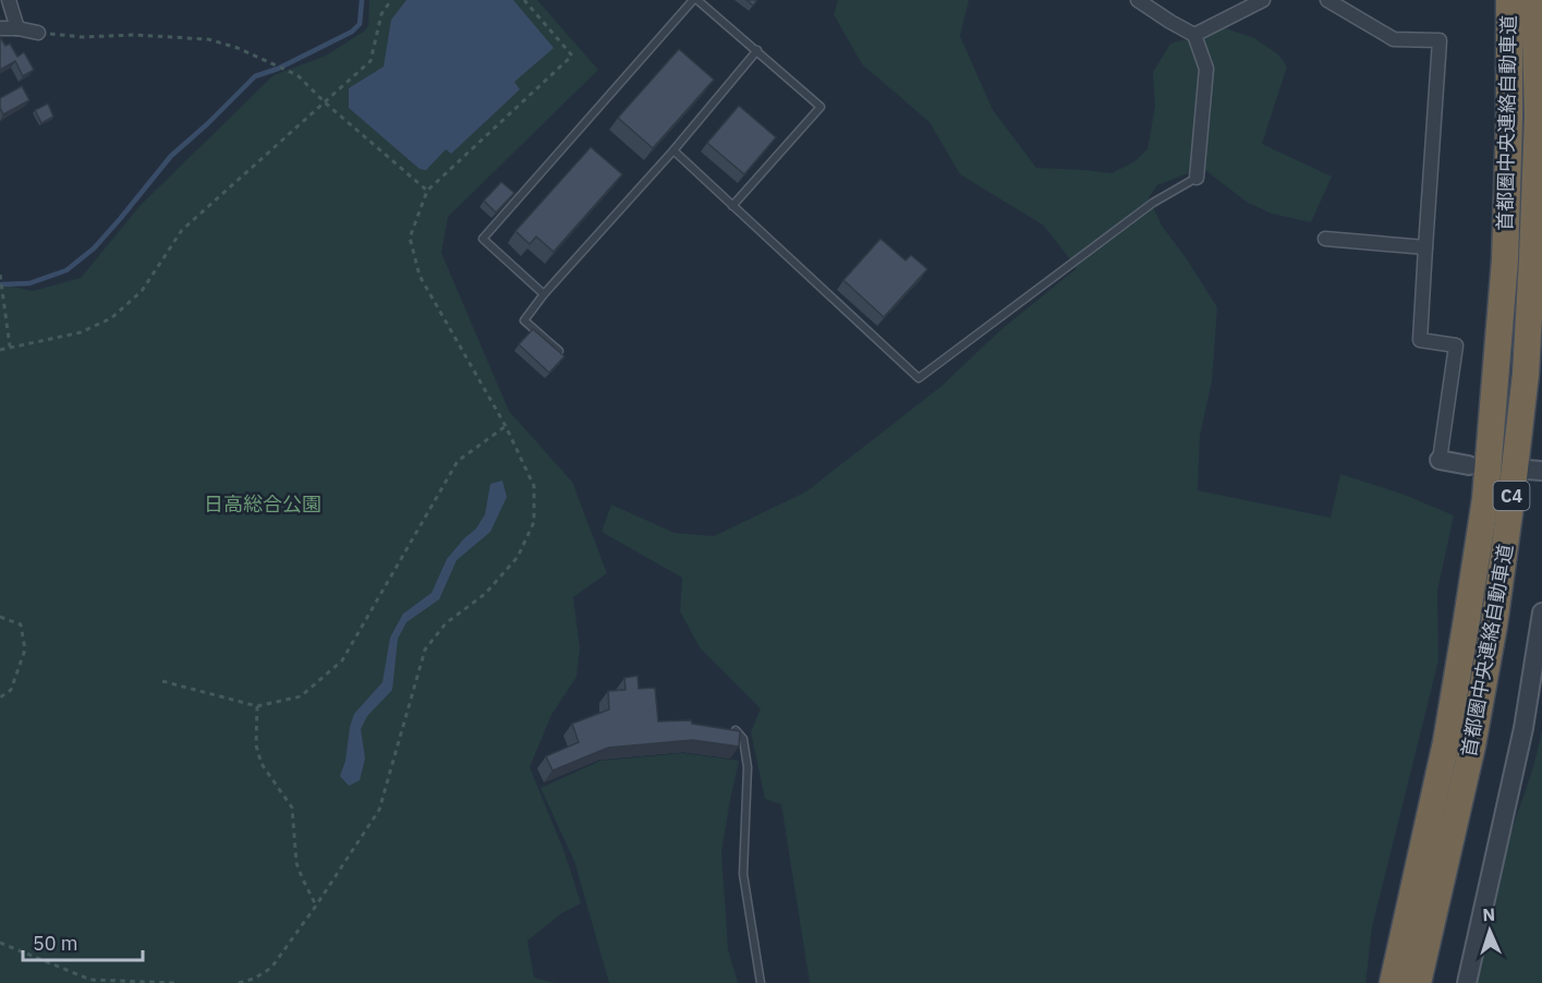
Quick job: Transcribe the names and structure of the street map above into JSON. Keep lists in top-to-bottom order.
{
  "streets": {
    "highway": ["首都圏中央連絡自動車道", "C4"]
  },
  "parks": ["日高総合公園"],
  "scale_bar": "50 m",
  "north": "top"
}
